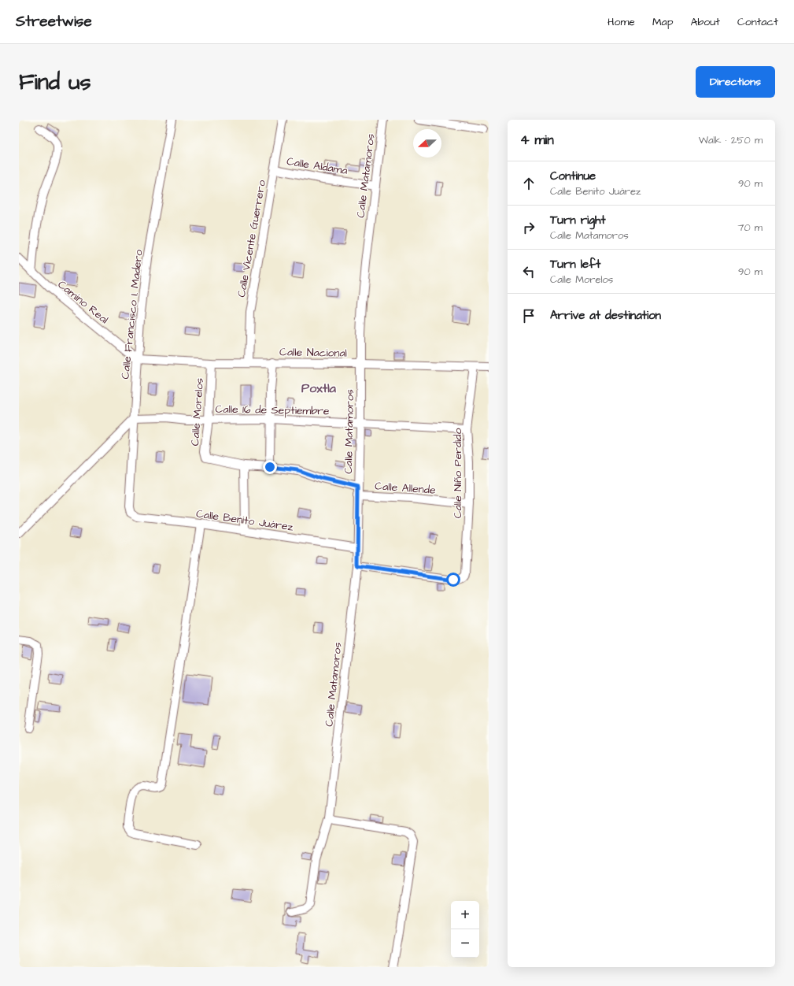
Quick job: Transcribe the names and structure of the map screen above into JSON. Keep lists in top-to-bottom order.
{
  "streets": {
    "street": [
      "Calle Aldama",
      "Calle Matamoros",
      "Calle Vicente Guerrero",
      "Camino Real",
      "Calle Francisco I. Madero",
      "Calle Nacional",
      "Calle 16 de Septiembre",
      "Calle Morelos",
      "Calle Niño Perdido",
      "Calle Allende",
      "Calle Benito Juárez"
    ]
  },
  "crossings": [
    ["Calle Aldama", "Calle Matamoros"],
    ["Calle Aldama", "Calle Vicente Guerrero"],
    ["Calle Matamoros", "Calle Nacional"],
    ["Calle Matamoros", "Calle 16 de Septiembre"],
    ["Calle Matamoros", "Calle Morelos"],
    ["Calle Matamoros", "Calle Niño Perdido"],
    ["Calle Matamoros", "Calle Allende"],
    ["Calle Matamoros", "Calle Benito Juárez"],
    ["Calle Vicente Guerrero", "Calle Nacional"],
    ["Camino Real", "Calle Francisco I. Madero"],
    ["Camino Real", "Calle Nacional"],
    ["Calle Francisco I. Madero", "Calle Nacional"],
    ["Calle Francisco I. Madero", "Calle 16 de Septiembre"],
    ["Calle Francisco I. Madero", "Calle Benito Juárez"],
    ["Calle Nacional", "Calle Morelos"],
    ["Calle Nacional", "Calle Niño Perdido"],
    ["Calle 16 de Septiembre", "Calle Morelos"],
    ["Calle 16 de Septiembre", "Calle Niño Perdido"],
    ["Calle Morelos", "Calle Allende"],
    ["Calle Niño Perdido", "Calle Allende"]
  ],
  "districts": ["Poxtla"],
  "north": "left",
  "page": {
    "header": "Streetwise",
    "nav": [
      "Home",
      "Map",
      "About",
      "Contact"
    ],
    "buttons": "Directions",
    "title": "Find us",
    "heading": ["4 min", "Walk · 250 m"],
    "list": [
      ["Continue", "Calle Benito Juárez", "90 m"],
      ["Turn right", "Calle Matamoros", "70 m"],
      ["Turn left", "Calle Morelos", "90 m"],
      "Arrive at destination"
    ],
    "map_buttons": ["+", "−"]
  }
}
